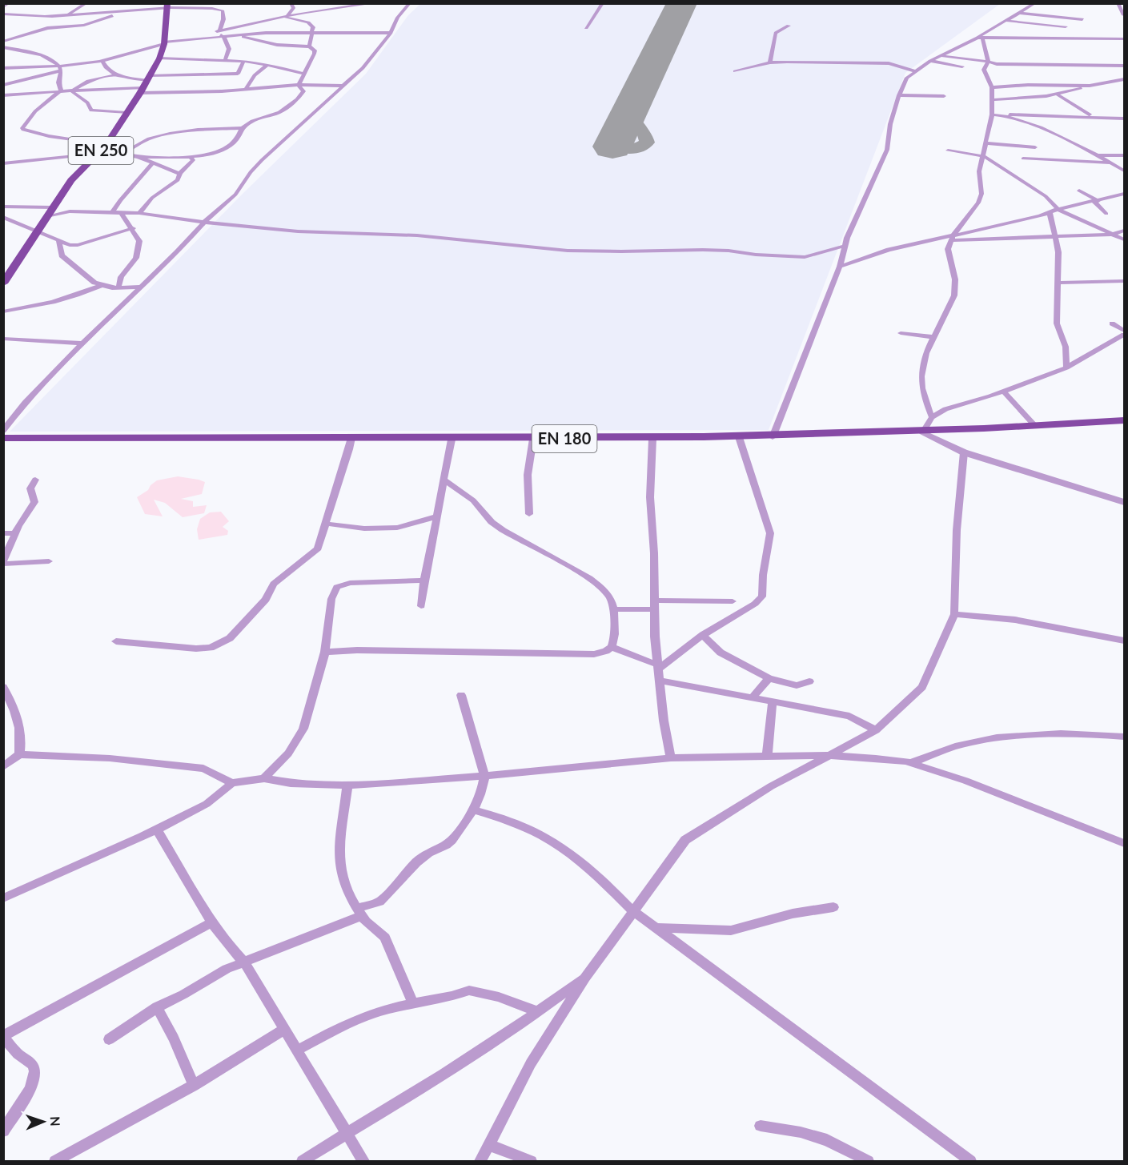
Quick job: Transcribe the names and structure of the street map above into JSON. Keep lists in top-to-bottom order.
{
  "streets": {
    "main road": ["EN 250", "EN 180"]
  },
  "north": "right"
}
